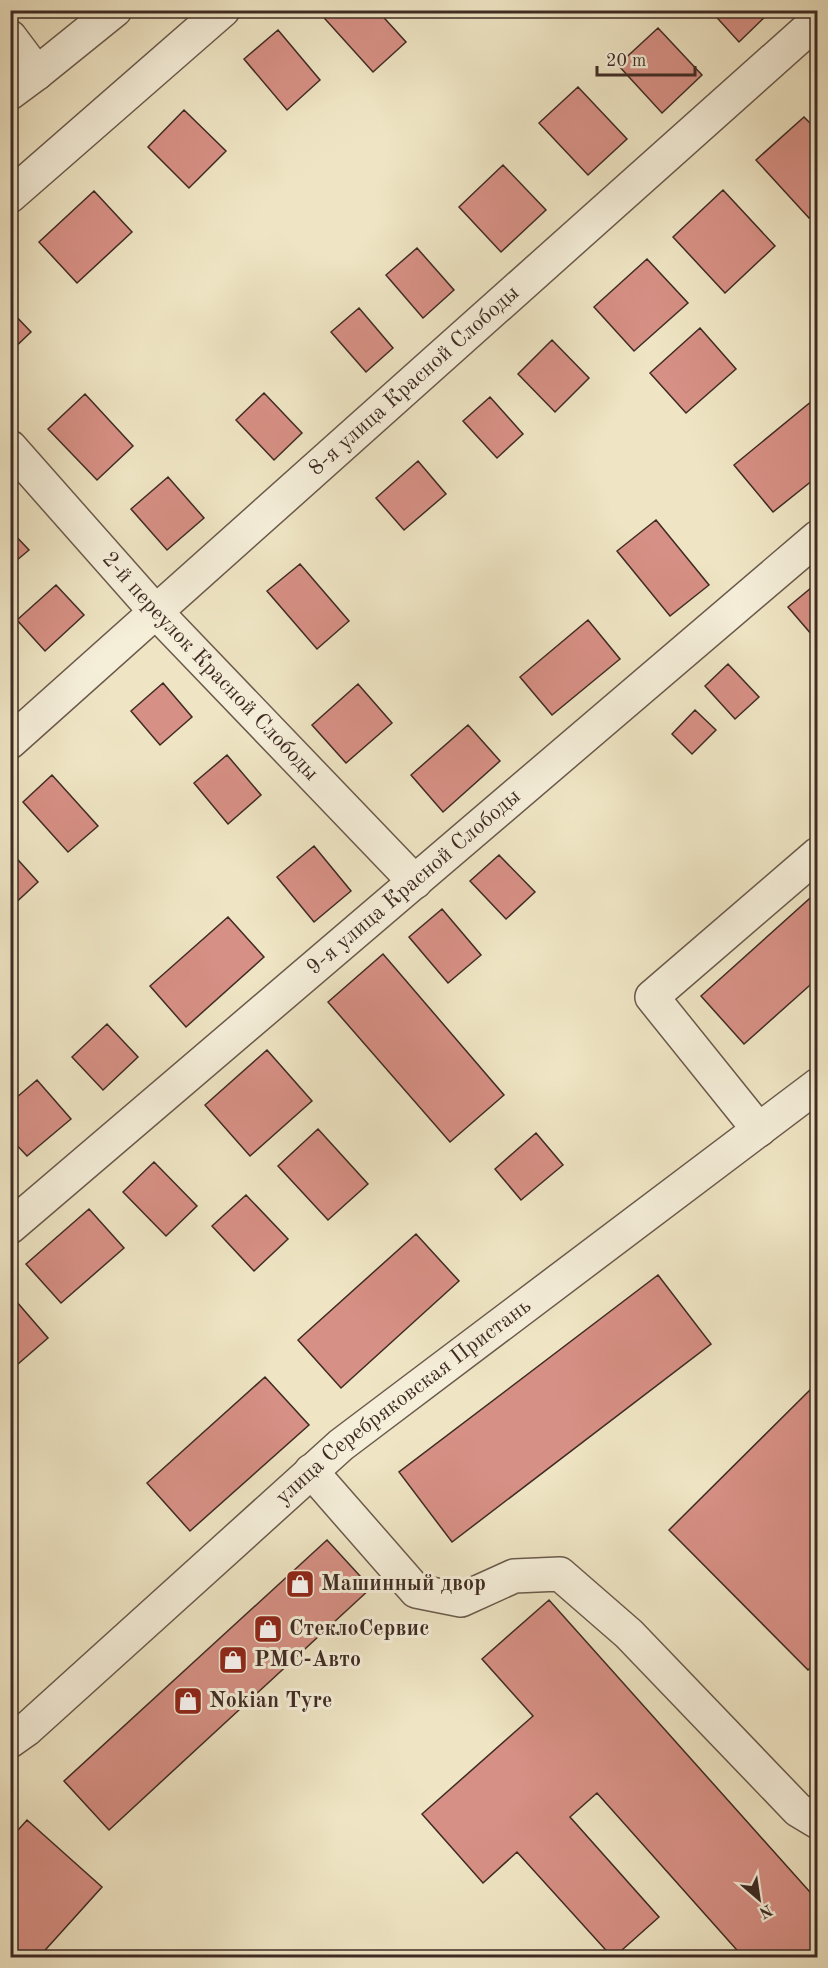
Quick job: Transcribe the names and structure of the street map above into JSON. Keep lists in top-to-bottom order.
{
  "streets": {
    "street": [
      "8-я улица Красной Слободы",
      "2-й переулок Красной Слободы",
      "9-я улица Красной Слободы",
      "улица Серебряковская Пристань"
    ]
  },
  "crossings": [
    ["8-я улица Красной Слободы", "2-й переулок Красной Слободы"],
    ["2-й переулок Красной Слободы", "9-я улица Красной Слободы"]
  ],
  "places": {
    "shop": [
      "Машинный двор",
      "СтеклоСервис",
      "РМС-Авто",
      "Nokian Tyre"
    ]
  },
  "scale_bar": "20 m",
  "north": "bottom right"
}
